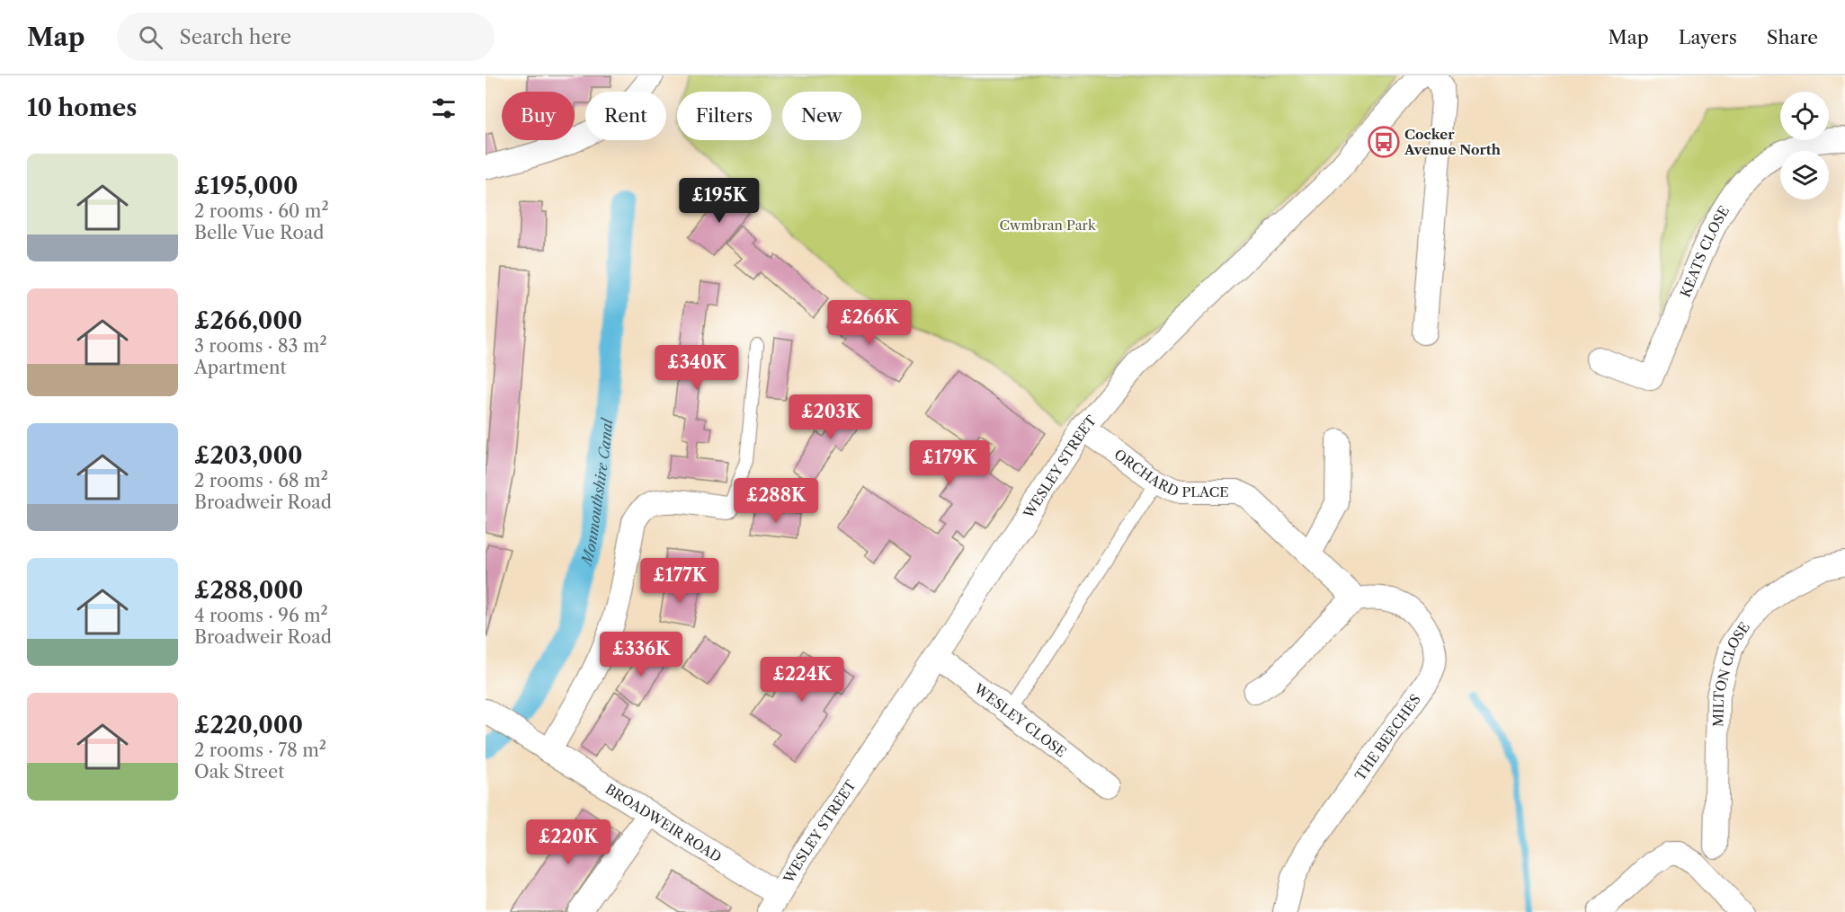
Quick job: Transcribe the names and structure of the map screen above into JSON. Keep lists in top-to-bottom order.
{
  "streets": {
    "street": [
      "KEATS CLOSE",
      "WESLEY STREET",
      "ORCHARD PLACE",
      "MILTON CLOSE",
      "WESLEY CLOSE",
      "THE BEECHES",
      "BROADWEIR ROAD"
    ]
  },
  "crossings": [
    ["WESLEY STREET", "ORCHARD PLACE"],
    ["WESLEY STREET", "WESLEY CLOSE"],
    ["WESLEY STREET", "BROADWEIR ROAD"],
    ["ORCHARD PLACE", "THE BEECHES"]
  ],
  "water": ["Monmouthshire Canal"],
  "parks": ["Cwmbran Park"],
  "places": {
    "bus stop": ["Cocker Avenue North"]
  },
  "page": {
    "header": "Map",
    "search": "Search here",
    "nav": ["Map", "Layers", "Share"],
    "heading": "10 homes",
    "chip": [
      "Buy",
      "Rent",
      "Filters",
      "New"
    ],
    "list": [
      {
        "name": "£195,000",
        "note": "2 rooms · 60 m² · Belle Vue Road"
      },
      {
        "name": "£266,000",
        "note": "3 rooms · 83 m² · Apartment"
      },
      {
        "name": "£203,000",
        "note": "2 rooms · 68 m² · Broadweir Road"
      },
      {
        "name": "£288,000",
        "note": "4 rooms · 96 m² · Broadweir Road"
      },
      {
        "name": "£220,000",
        "note": "2 rooms · 78 m² · Oak Street"
      }
    ],
    "price": [
      "£195K",
      "£266K",
      "£340K",
      "£203K",
      "£179K",
      "£288K",
      "£177K",
      "£336K",
      "£224K",
      "£220K"
    ]
  }
}
